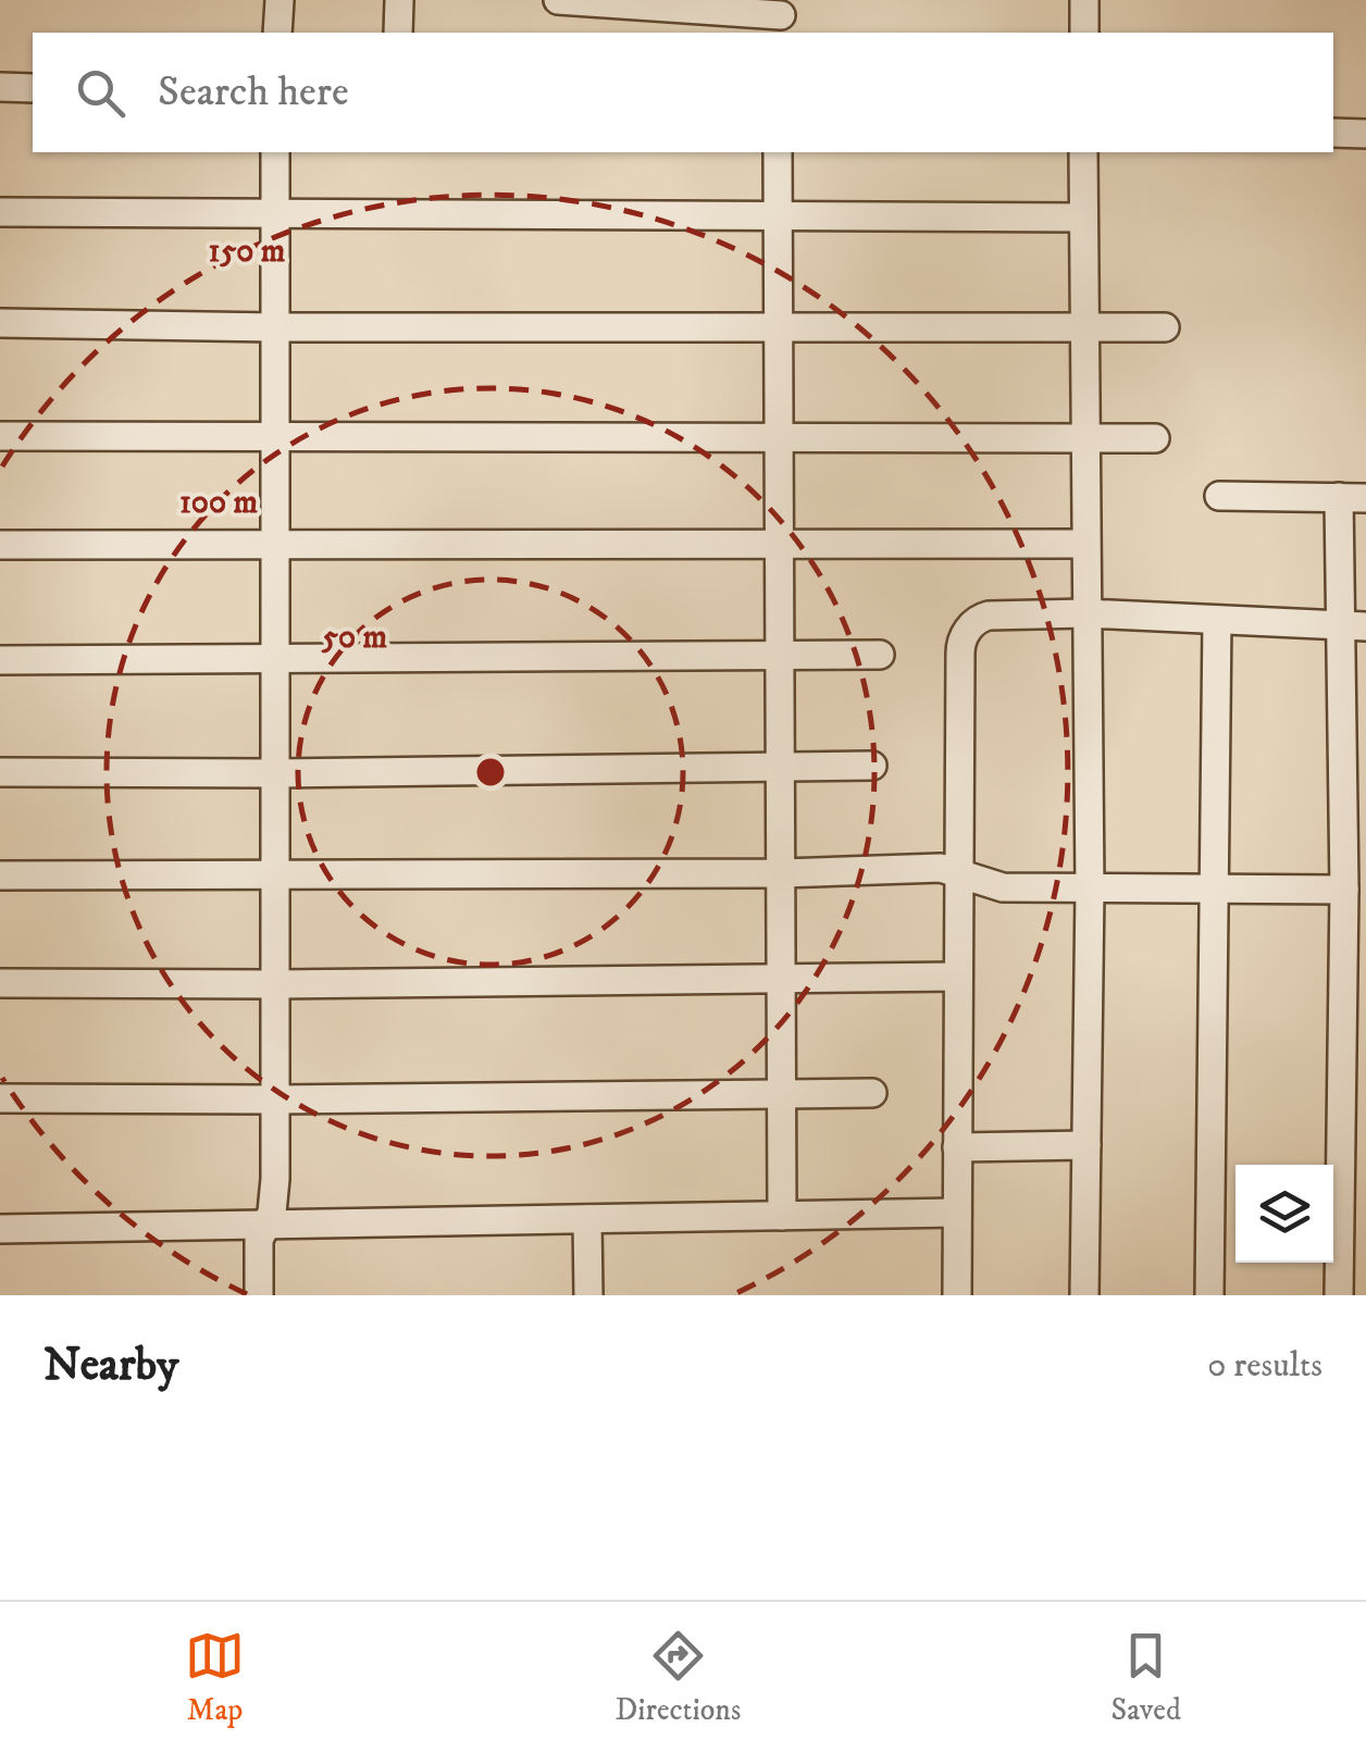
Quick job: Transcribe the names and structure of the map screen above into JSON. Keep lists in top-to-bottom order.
{
  "page": {
    "search": "Search here",
    "heading": ["Nearby", "0 results"],
    "nav": ["Map", "Directions", "Saved"]
  },
  "rings": ["150 m", "100 m", "50 m"]
}
